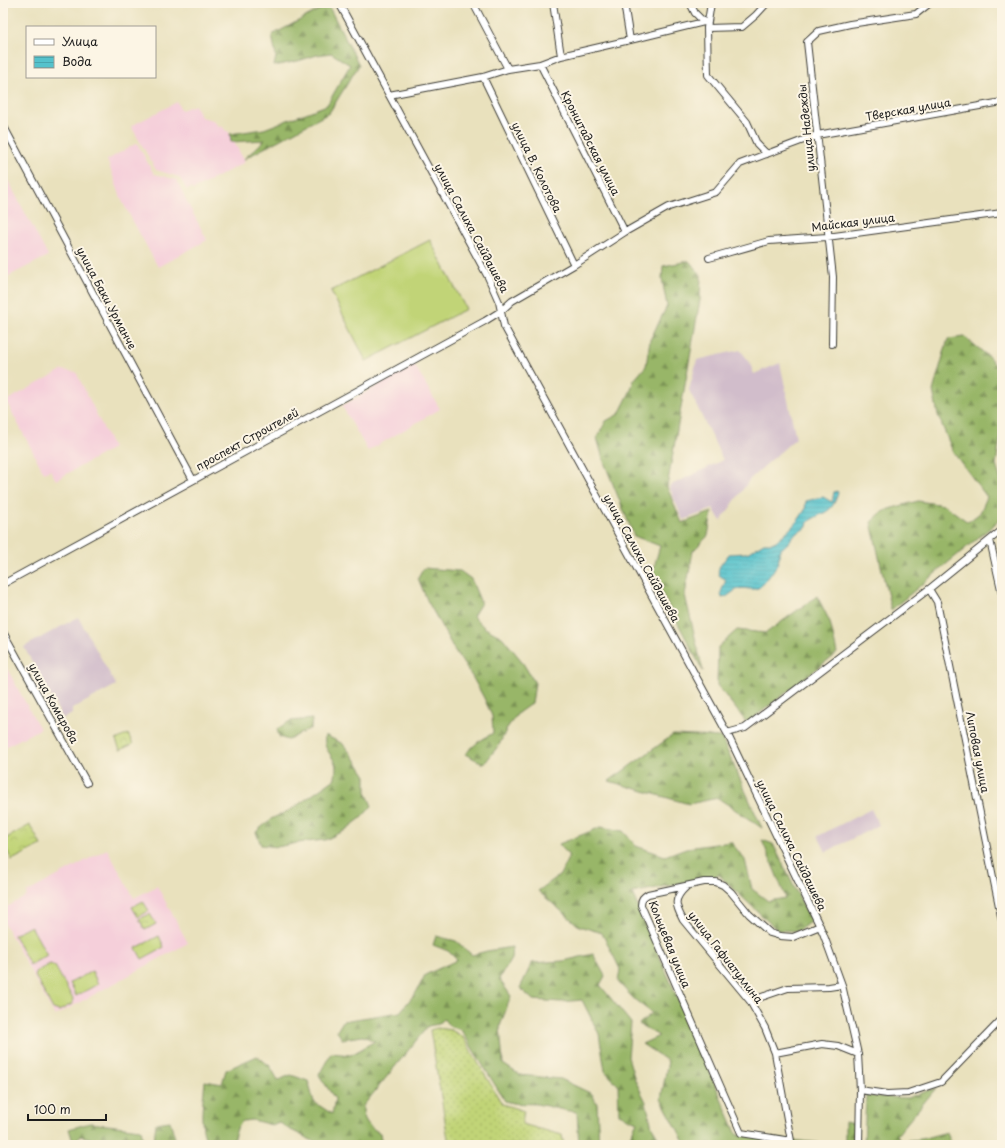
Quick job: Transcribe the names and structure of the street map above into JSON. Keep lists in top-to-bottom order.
{
  "streets": {
    "street": [
      "Тверская улица",
      "улица Надежды",
      "Кронштадская улица",
      "улица В. Колотова",
      "Майская улица",
      "улица Салиха Сайдашева",
      "улица Баки Урманче",
      "проспект Строителей",
      "улица Комарова",
      "Липовая улица",
      "Кольцевая улица",
      "улица Гафиатуллина"
    ]
  },
  "crossings": [
    ["Тверская улица", "улица Надежды"],
    ["Тверская улица", "Кронштадская улица"],
    ["Тверская улица", "проспект Строителей"],
    ["улица Надежды", "Майская улица"],
    ["Кронштадская улица", "проспект Строителей"],
    ["улица В. Колотова", "проспект Строителей"],
    ["улица Салиха Сайдашева", "проспект Строителей"],
    ["улица Салиха Сайдашева", "Кольцевая улица"],
    ["улица Баки Урманче", "проспект Строителей"],
    ["Кольцевая улица", "улица Гафиатуллина"]
  ],
  "legend": ["Улица", "Вода"],
  "scale_bar": "100 m"
}
